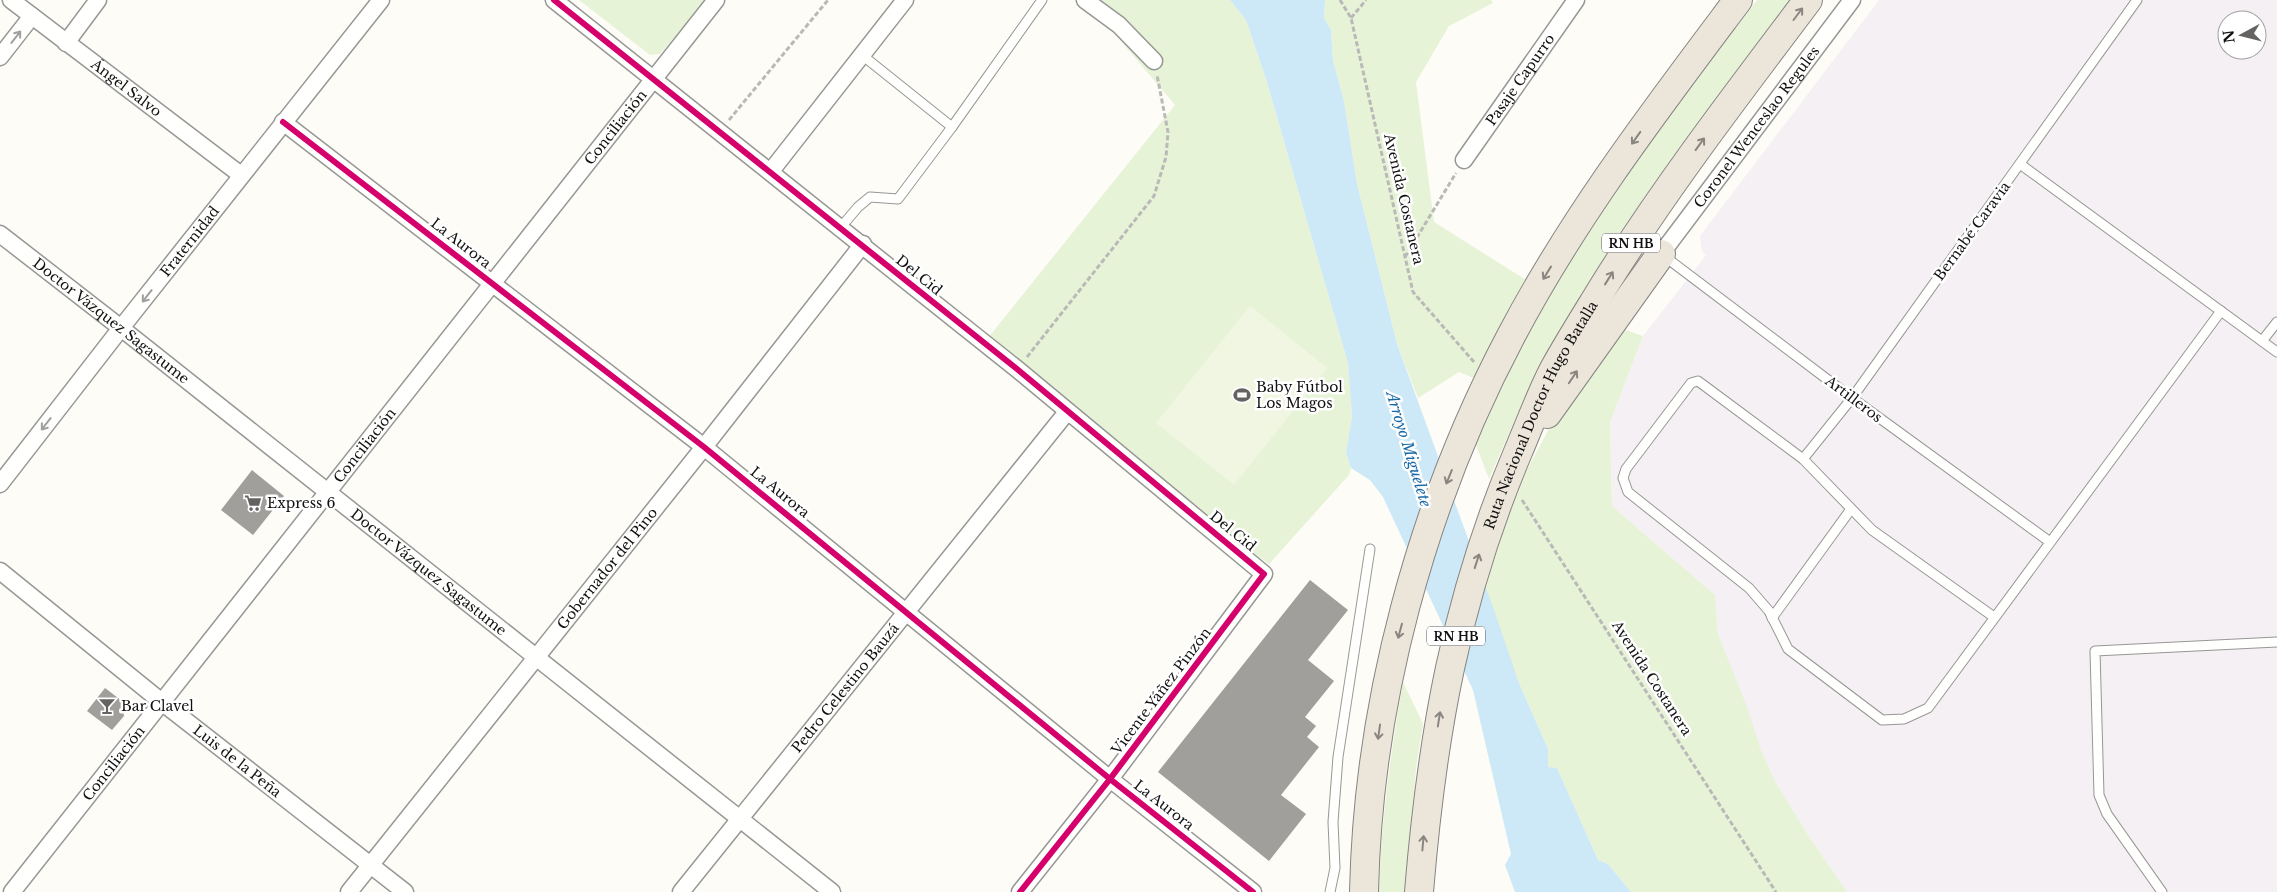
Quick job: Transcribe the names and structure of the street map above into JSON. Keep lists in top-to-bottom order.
{
  "streets": {
    "highway": ["RN HB", "Ruta Nacional Doctor Hugo Batalla"],
    "street": [
      "Pasaje Capurro",
      "Ángel Salvo",
      "Coronel Wenceslao Regules",
      "Conciliación",
      "Fraternidad",
      "La Aurora",
      "Del Cid",
      "Doctor Vázquez Sagastume",
      "Gobernador del Pino",
      "Pedro Celestino Bauzá",
      "Vicente Yáñez Pinzón",
      "Luis de la Peña"
    ],
    "lane": ["Bernabé Caravia", "Artilleros"],
    "path": ["Avenida Costanera"]
  },
  "crossings": [
    ["Ángel Salvo", "Fraternidad"],
    ["Coronel Wenceslao Regules", "Artilleros"],
    ["Conciliación", "La Aurora"],
    ["Conciliación", "Del Cid"],
    ["Conciliación", "Doctor Vázquez Sagastume"],
    ["Conciliación", "Luis de la Peña"],
    ["Avenida Costanera", "Ruta Nacional Doctor Hugo Batalla"],
    ["Bernabé Caravia", "Artilleros"],
    ["Fraternidad", "La Aurora"],
    ["Fraternidad", "Doctor Vázquez Sagastume"],
    ["La Aurora", "Gobernador del Pino"],
    ["La Aurora", "Pedro Celestino Bauzá"],
    ["La Aurora", "Vicente Yáñez Pinzón"],
    ["Del Cid", "Gobernador del Pino"],
    ["Del Cid", "Pedro Celestino Bauzá"],
    ["Del Cid", "Vicente Yáñez Pinzón"],
    ["Doctor Vázquez Sagastume", "Gobernador del Pino"],
    ["Doctor Vázquez Sagastume", "Pedro Celestino Bauzá"],
    ["Gobernador del Pino", "Luis de la Peña"]
  ],
  "one_way": ["Fraternidad"],
  "water": ["Arroyo Miguelete"],
  "places": {
    "sports": ["Baby Fútbol Los Magos"],
    "supermarket": ["Express 6"],
    "bar": ["Bar Clavel"]
  },
  "north": "left"
}
